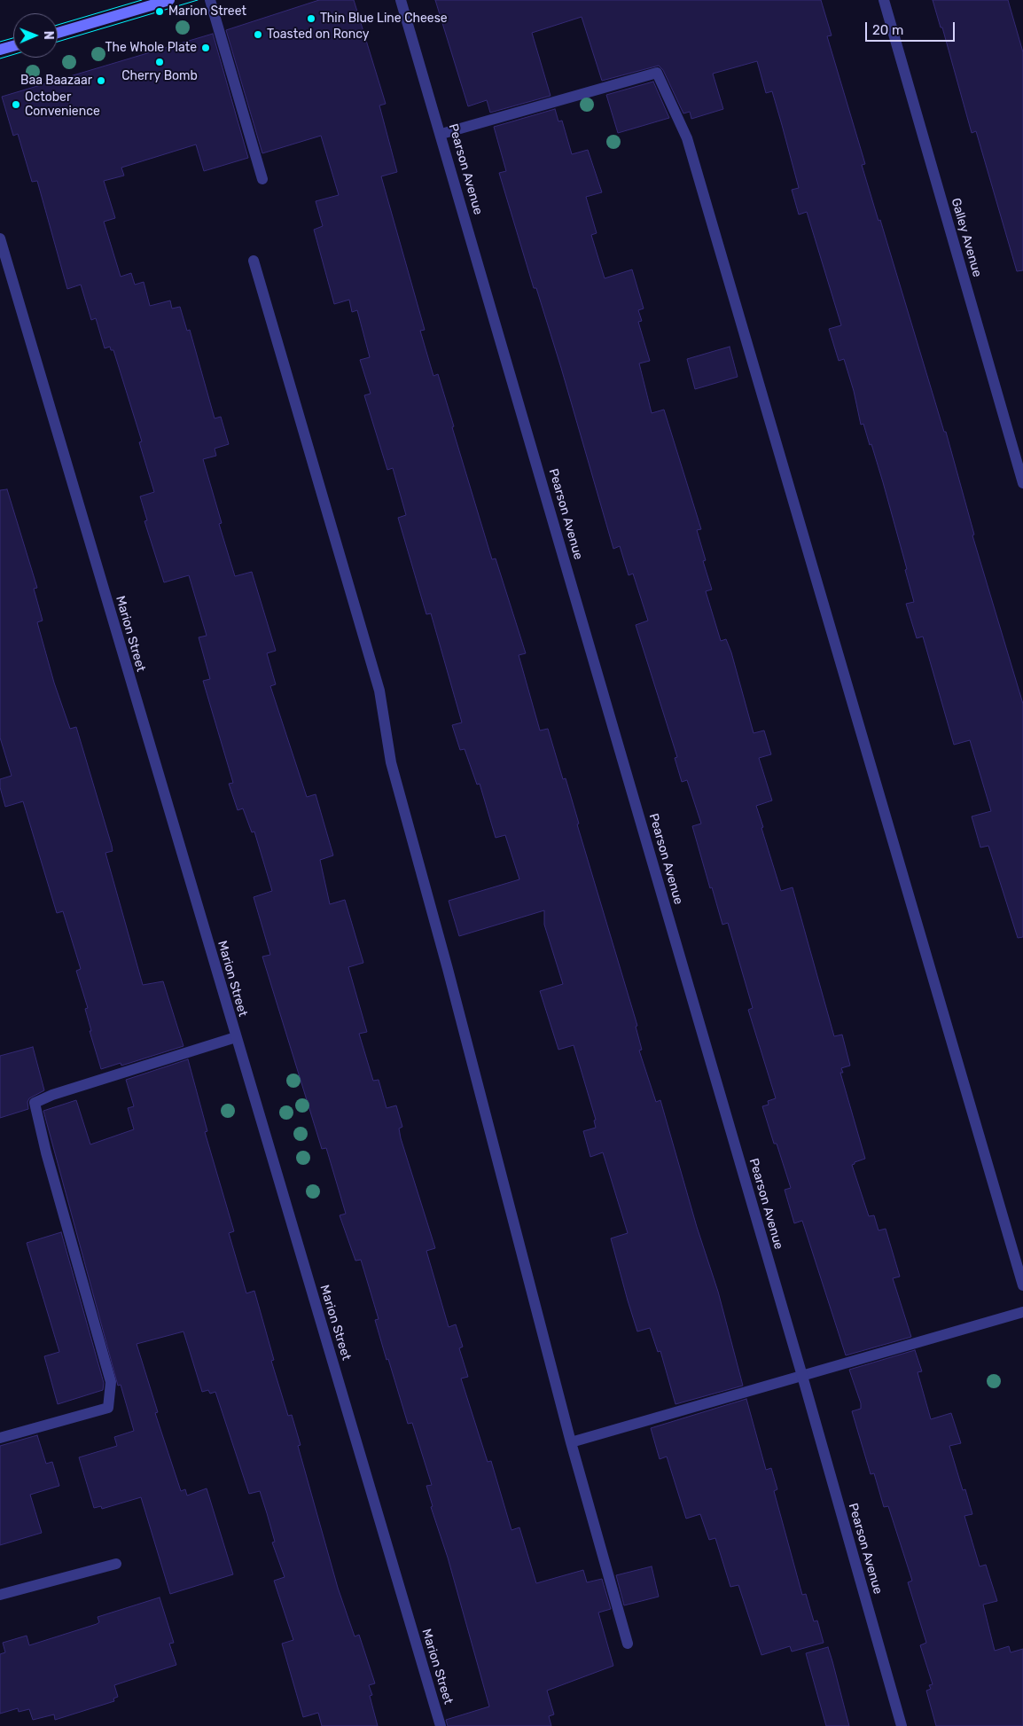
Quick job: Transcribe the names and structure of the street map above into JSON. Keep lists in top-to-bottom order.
{
  "streets": {
    "street": ["Pearson Avenue", "Galley Avenue", "Marion Street"]
  },
  "places": [
    "Marion Street",
    "Thin Blue Line Cheese",
    "Toasted on Roncy",
    "The Whole Plate",
    "Cherry Bomb",
    "Baa Baazaar",
    "October Convenience"
  ],
  "scale_bar": "20 m",
  "north": "right"
}
